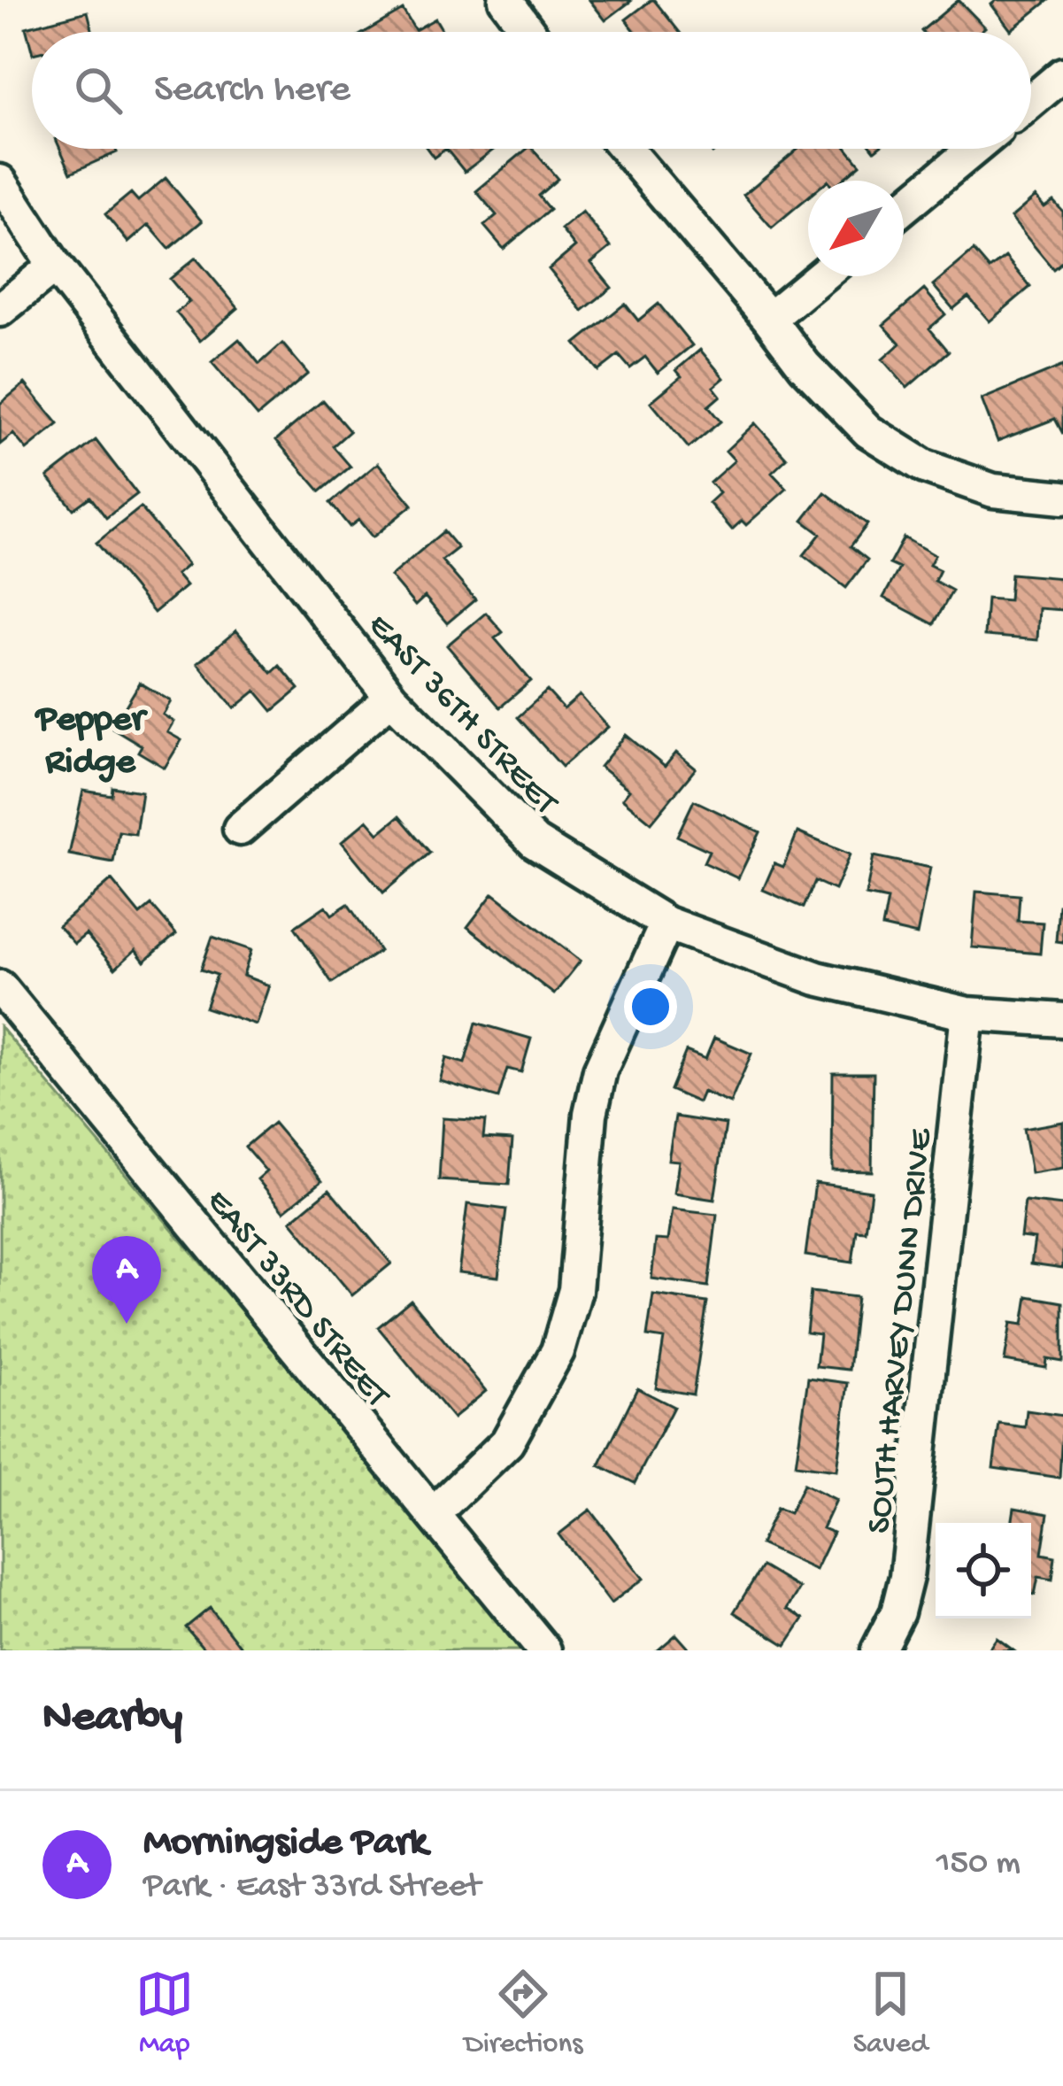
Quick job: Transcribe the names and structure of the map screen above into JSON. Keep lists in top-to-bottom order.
{
  "streets": {
    "street": ["EAST 36TH STREET", "EAST 33RD STREET", "SOUTH HARVEY DUNN DRIVE"]
  },
  "crossings": [
    ["EAST 36TH STREET", "SOUTH HARVEY DUNN DRIVE"]
  ],
  "districts": ["Pepper Ridge"],
  "north": "bottom left",
  "page": {
    "search": "Search here",
    "pins": "A",
    "heading": "Nearby",
    "list": [
      {
        "mark": "A",
        "name": "Morningside Park",
        "note": "Park · East 33rd Street",
        "value": "150 m"
      }
    ],
    "nav": ["Map", "Directions", "Saved"]
  }
}
